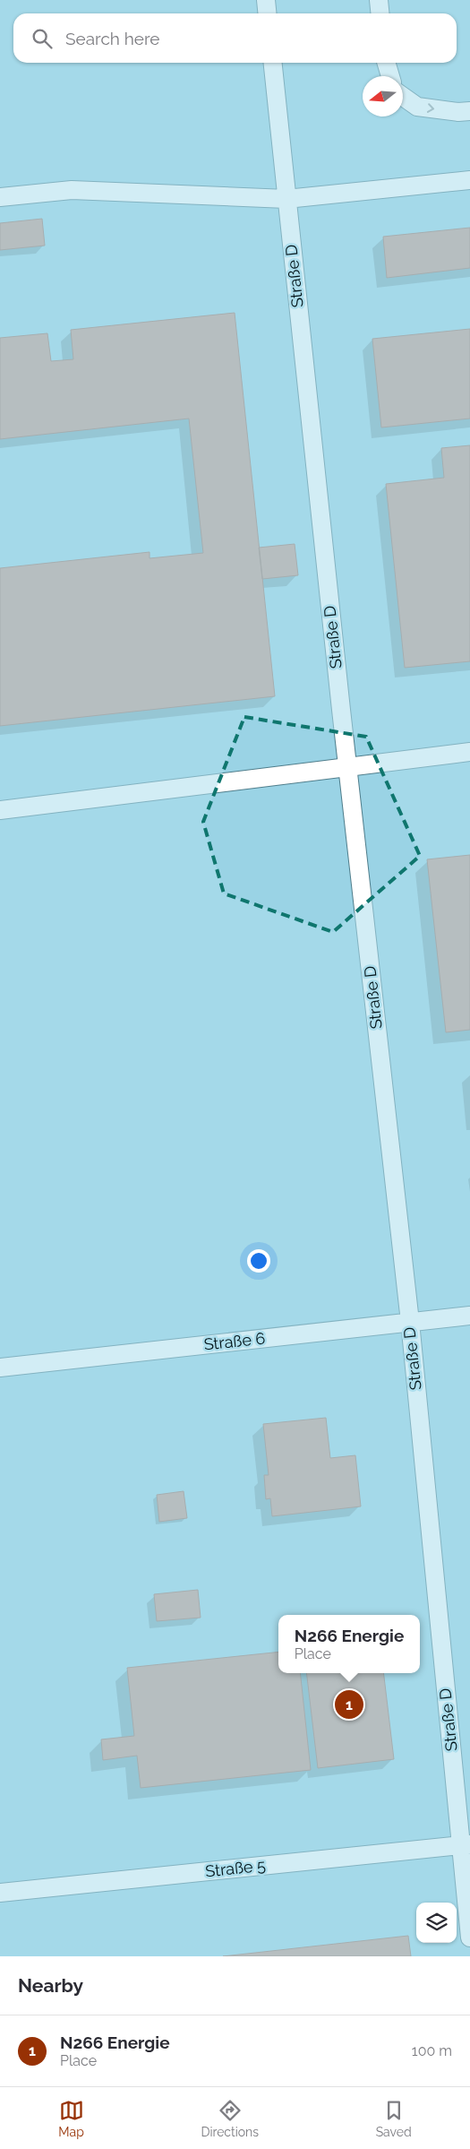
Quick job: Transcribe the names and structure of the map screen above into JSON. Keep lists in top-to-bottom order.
{
  "streets": {
    "lane": ["Straße D", "Straße 6", "Straße 5"]
  },
  "crossings": [
    ["Straße D", "Straße 6"],
    ["Straße D", "Straße 5"]
  ],
  "north": "left",
  "page": {
    "search": "Search here",
    "popup": ["N266 Energie", "Place"],
    "pins": "1",
    "heading": "Nearby",
    "list": [
      {
        "mark": "1",
        "name": "N266 Energie",
        "note": "Place",
        "value": "100 m"
      }
    ],
    "nav": ["Map", "Directions", "Saved"]
  }
}
